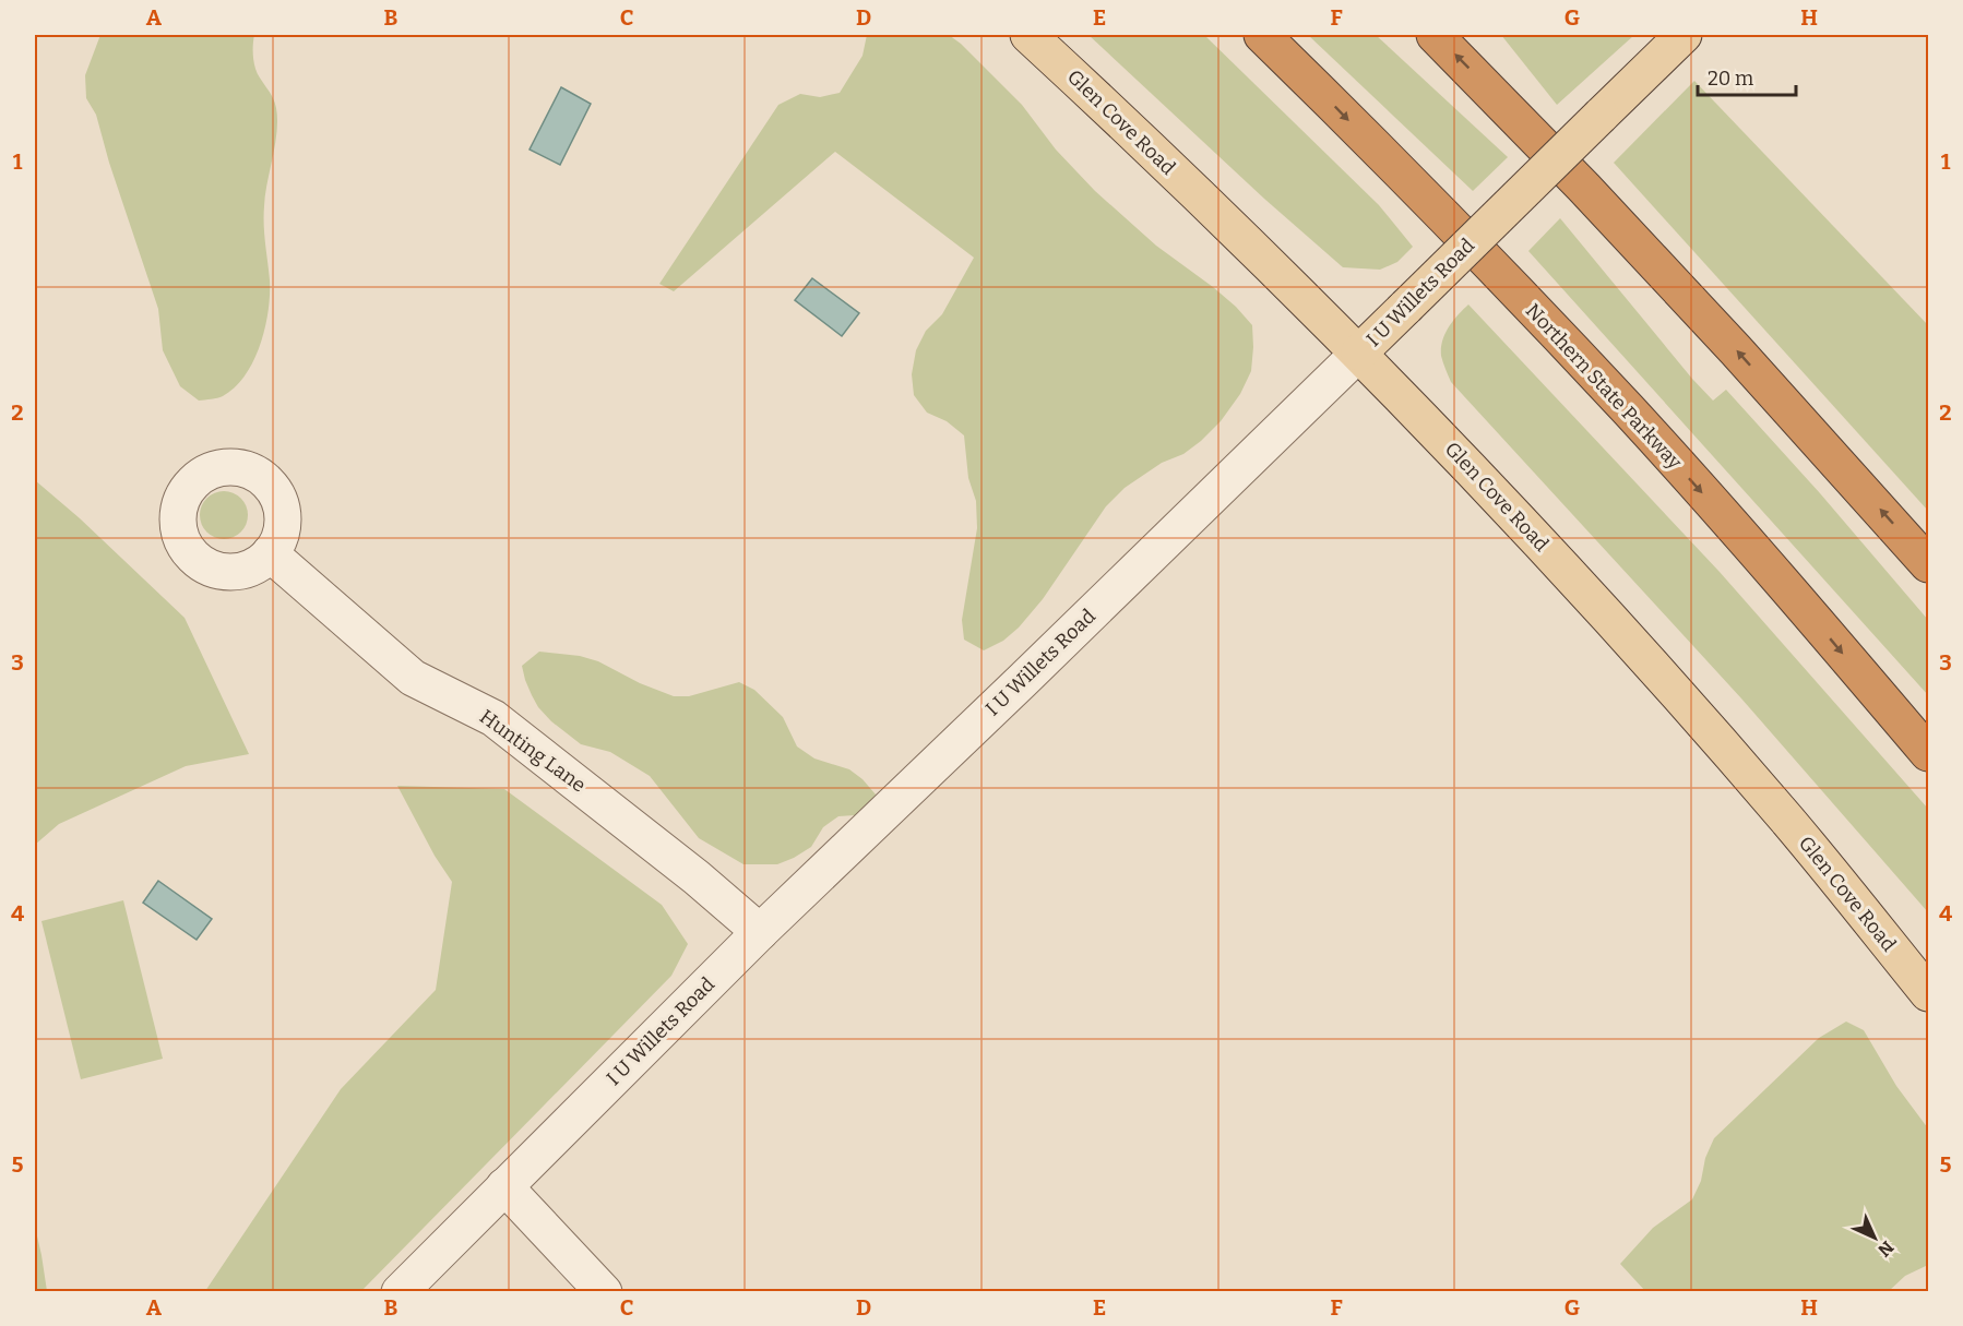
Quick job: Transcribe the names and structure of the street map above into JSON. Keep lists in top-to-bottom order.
{
  "streets": {
    "highway": ["Northern State Parkway"],
    "main road": ["Glen Cove Road", "I U Willets Road"],
    "street": ["Hunting Lane"]
  },
  "crossings": [
    ["Glen Cove Road", "I U Willets Road"],
    ["I U Willets Road", "Hunting Lane"]
  ],
  "scale_bar": "20 m",
  "north": "bottom right",
  "grid": {
    "columns": [
      "A",
      "B",
      "C",
      "D",
      "E",
      "F",
      "G",
      "H"
    ],
    "rows": [
      "1",
      "2",
      "3",
      "4",
      "5"
    ]
  }
}
